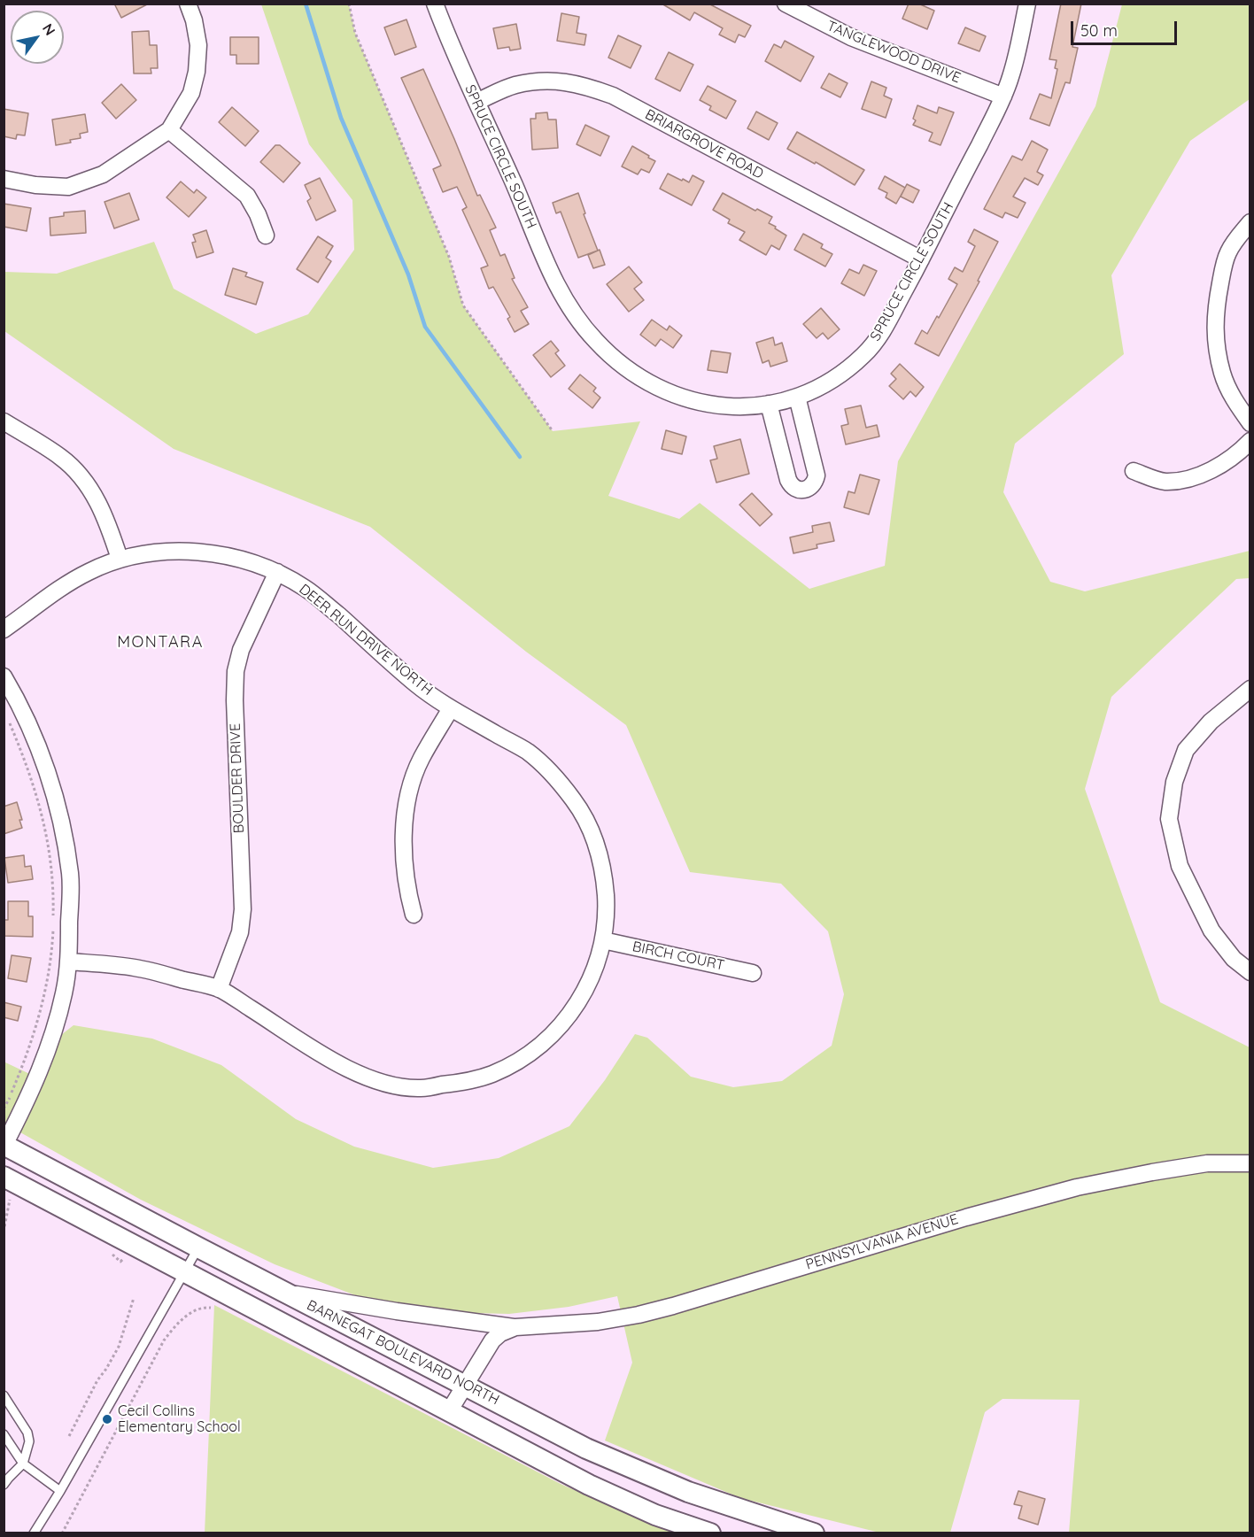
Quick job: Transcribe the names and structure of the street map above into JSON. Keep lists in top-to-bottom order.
{
  "streets": {
    "street": [
      "TANGLEWOOD DRIVE",
      "BRIARGROVE ROAD",
      "SPRUCE CIRCLE SOUTH",
      "DEER RUN DRIVE NORTH",
      "BOULDER DRIVE",
      "BIRCH COURT",
      "PENNSYLVANIA AVENUE",
      "BARNEGAT BOULEVARD NORTH"
    ]
  },
  "crossings": [
    ["TANGLEWOOD DRIVE", "SPRUCE CIRCLE SOUTH"],
    ["BRIARGROVE ROAD", "SPRUCE CIRCLE SOUTH"],
    ["DEER RUN DRIVE NORTH", "BOULDER DRIVE"],
    ["DEER RUN DRIVE NORTH", "BIRCH COURT"],
    ["PENNSYLVANIA AVENUE", "BARNEGAT BOULEVARD NORTH"]
  ],
  "districts": ["MONTARA"],
  "places": ["Cecil Collins Elementary School"],
  "scale_bar": "50 m",
  "north": "top right"
}
